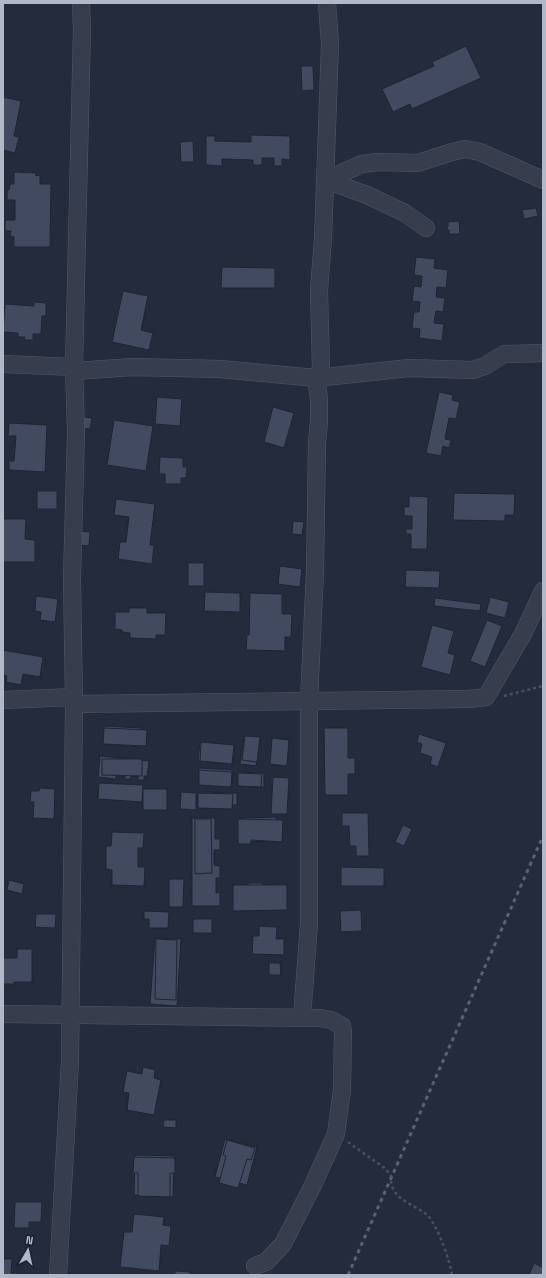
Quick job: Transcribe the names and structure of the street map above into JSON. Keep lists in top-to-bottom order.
{
  "north": "top"
}
